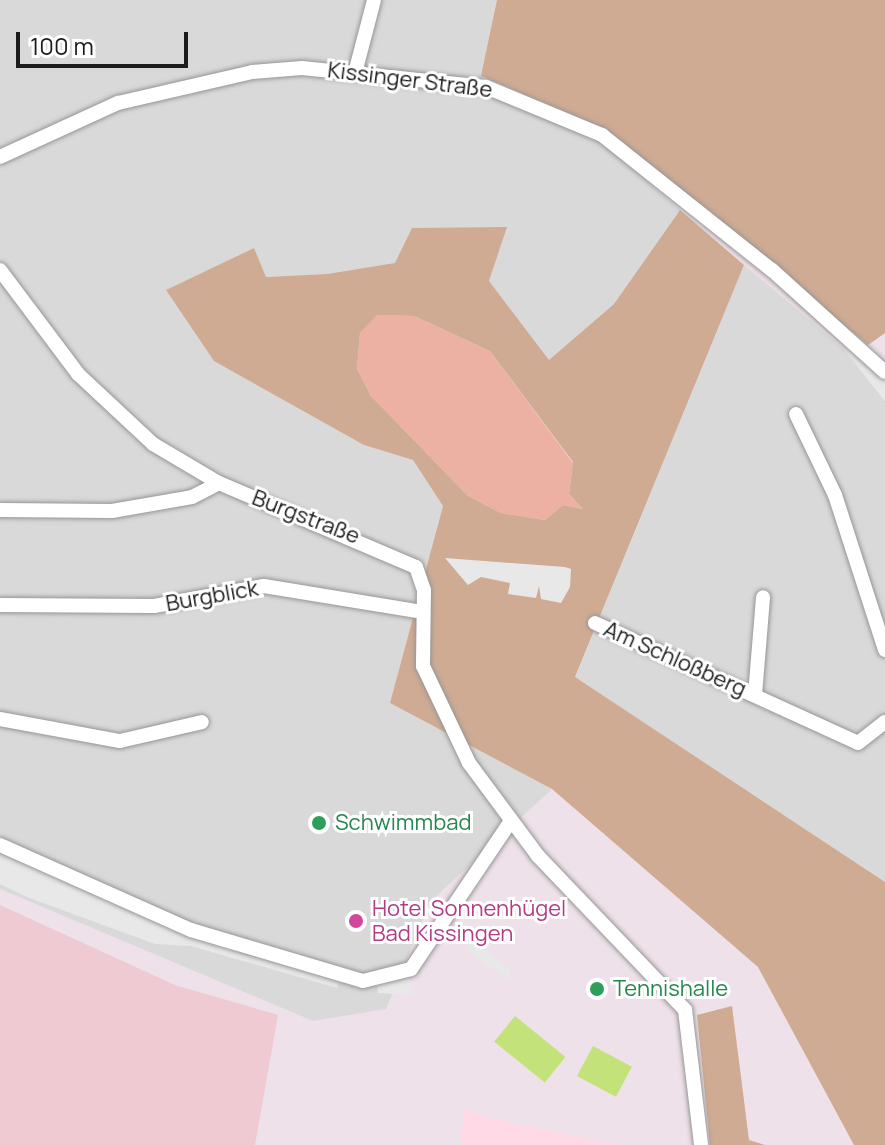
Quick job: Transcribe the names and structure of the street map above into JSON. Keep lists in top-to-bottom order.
{
  "streets": {
    "street": [
      "Kissinger Straße",
      "Burgstraße",
      "Burgblick",
      "Am Schloßberg"
    ]
  },
  "crossings": [
    ["Burgstraße", "Burgblick"]
  ],
  "places": ["Schwimmbad", "Hotel Sonnenhügel Bad Kissingen", "Tennishalle"],
  "scale_bar": "100 m"
}
